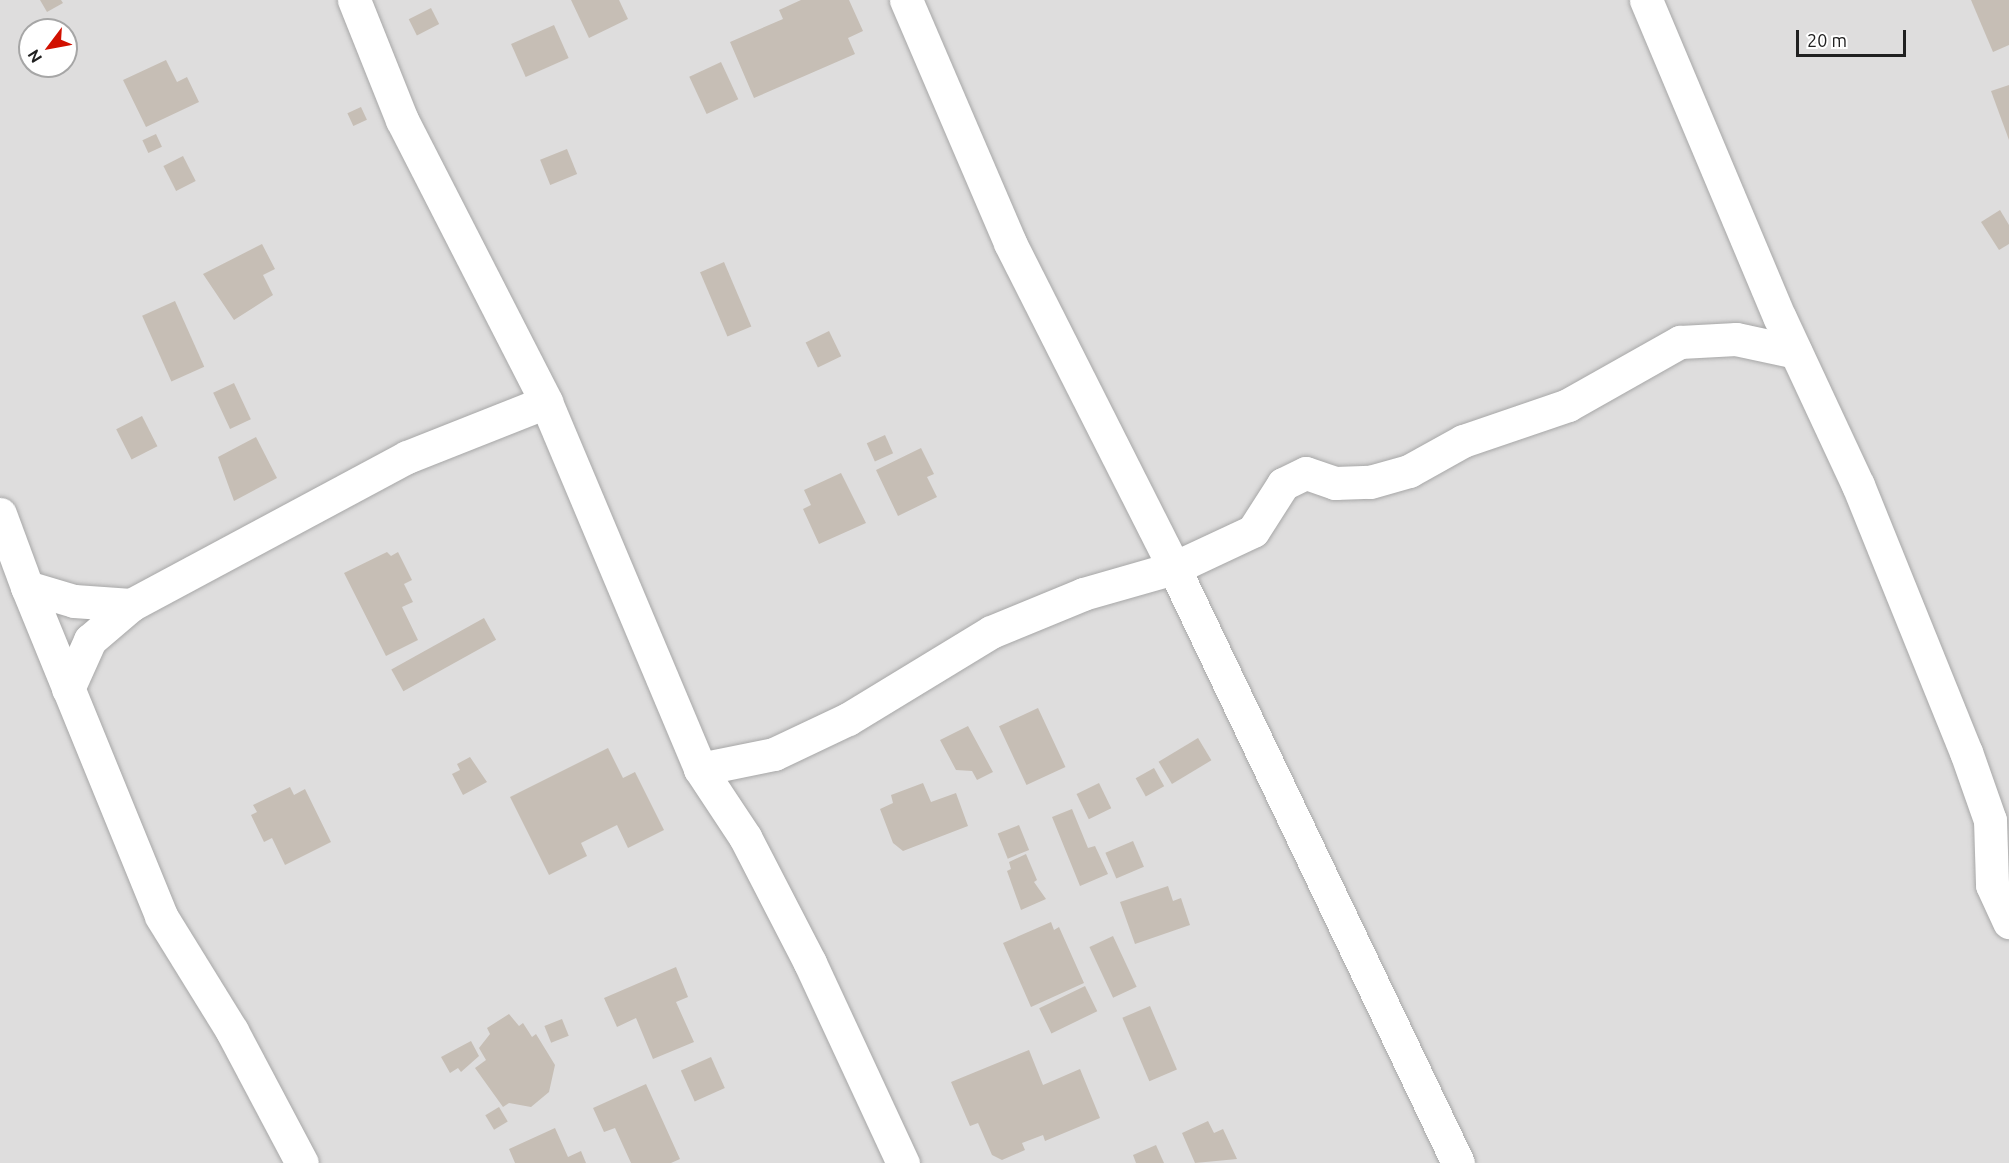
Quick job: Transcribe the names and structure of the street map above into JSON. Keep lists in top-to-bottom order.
{
  "scale_bar": "20 m",
  "north": "bottom left"
}
